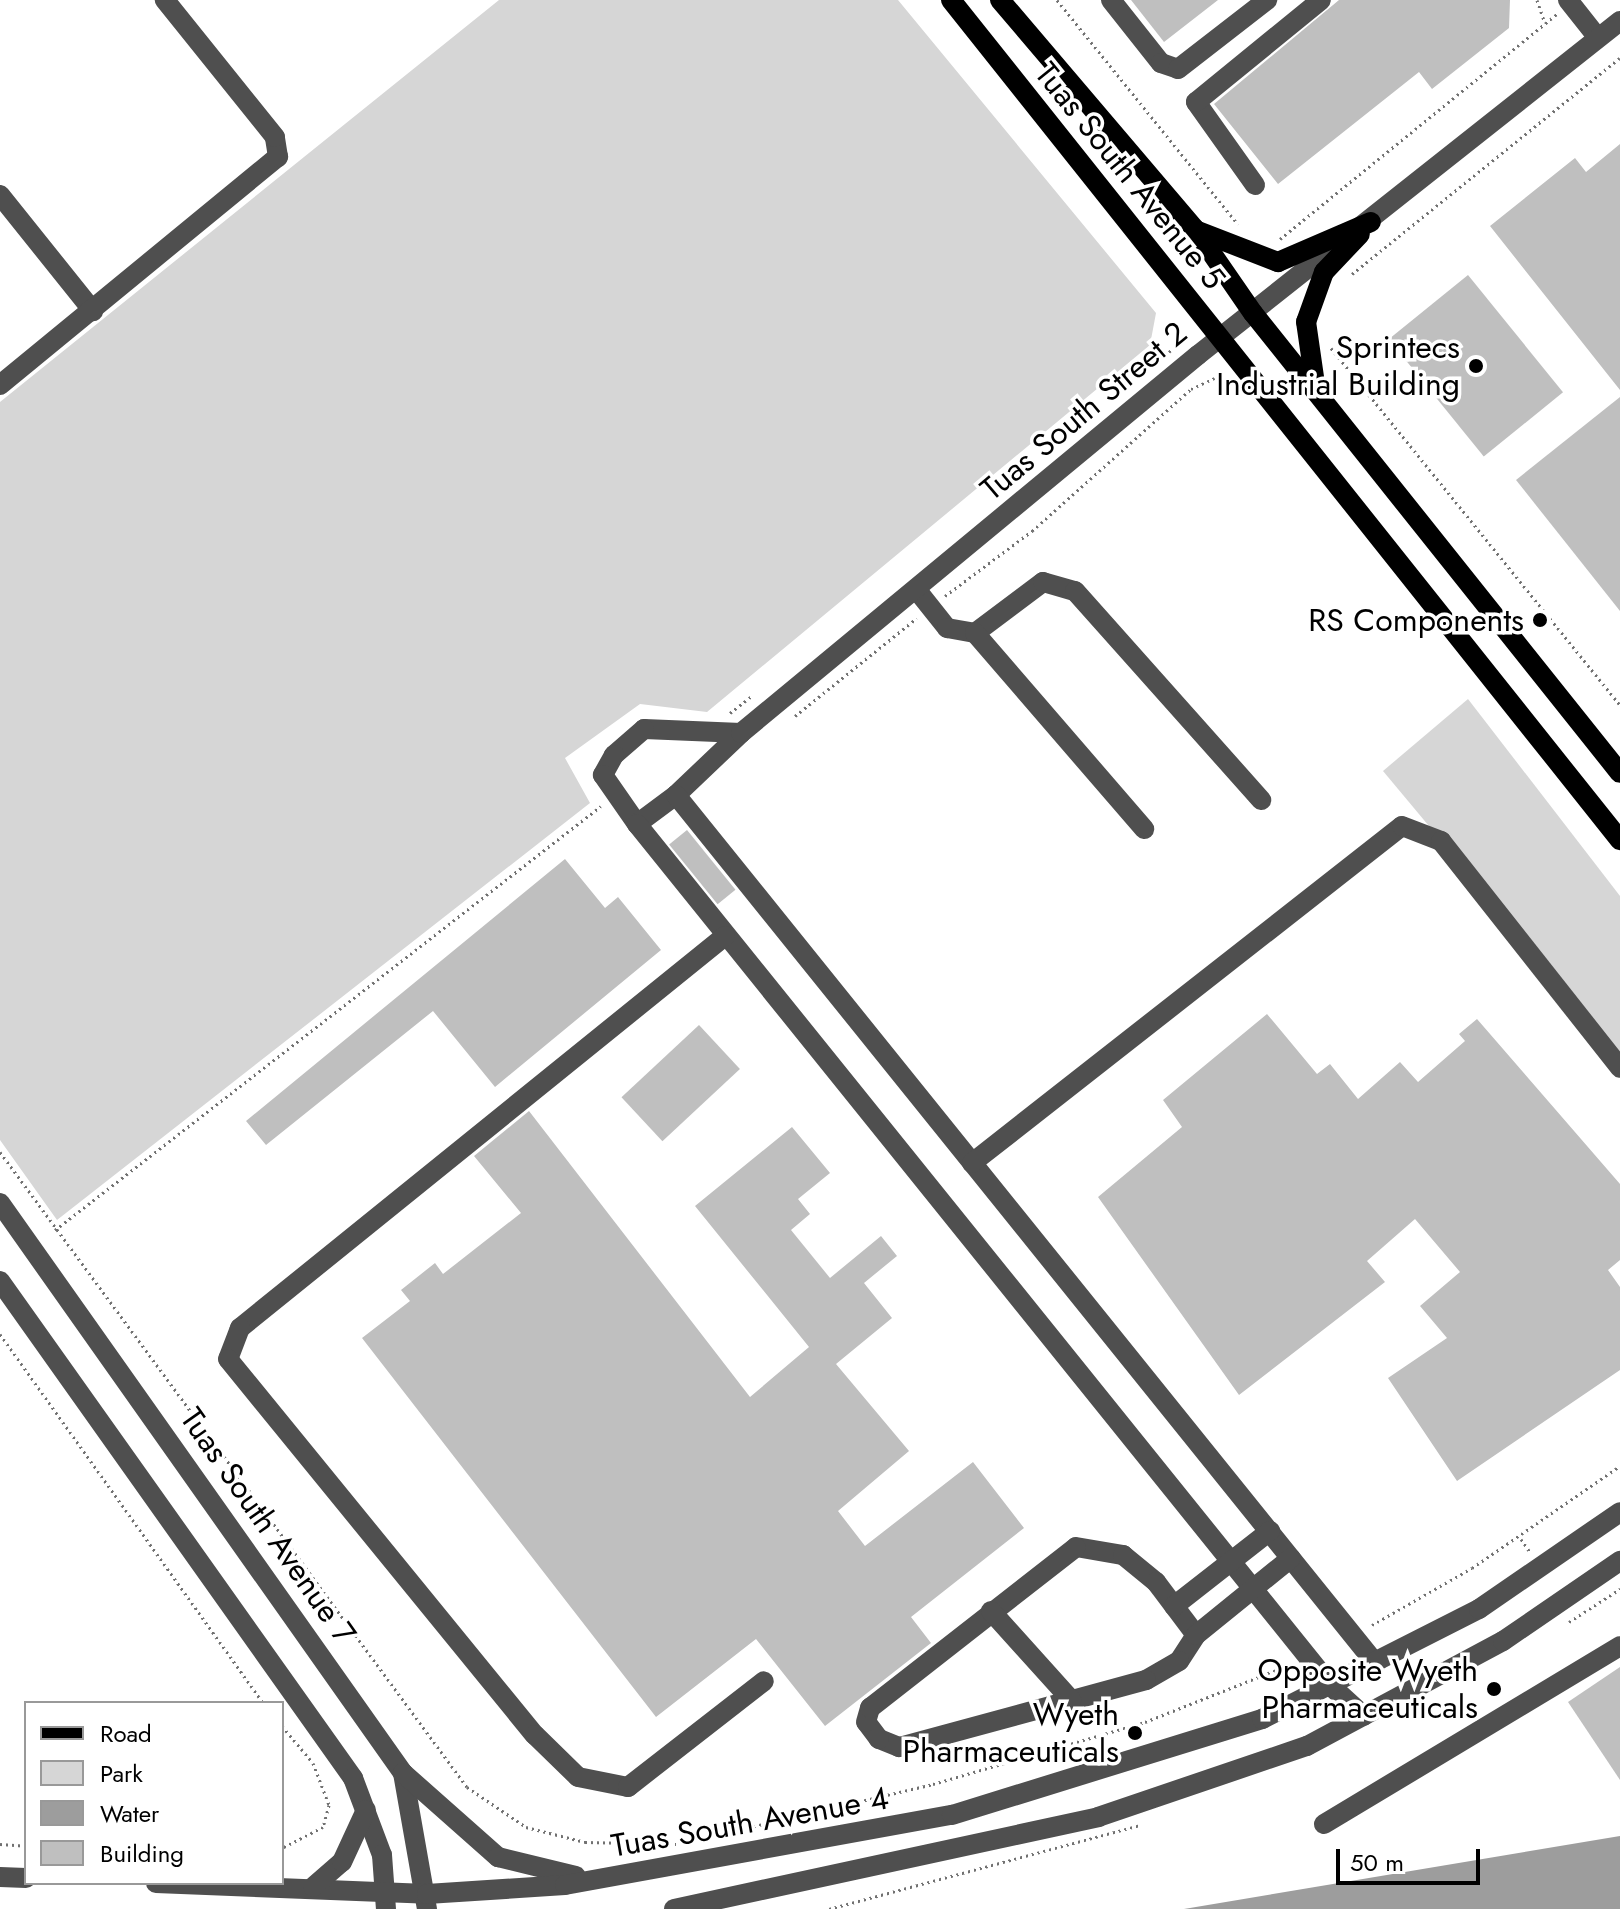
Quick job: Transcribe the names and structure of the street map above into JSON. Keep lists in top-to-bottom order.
{
  "streets": {
    "main road": ["Tuas South Avenue 5"],
    "street": ["Tuas South Street 2", "Tuas South Avenue 7", "Tuas South Avenue 4"]
  },
  "crossings": [
    ["Tuas South Avenue 5", "Tuas South Street 2"],
    ["Tuas South Avenue 7", "Tuas South Avenue 4"]
  ],
  "places": [
    "Sprintecs Industrial Building",
    "RS Components",
    "Opposite Wyeth Pharmaceuticals",
    "Wyeth Pharmaceuticals"
  ],
  "legend": [
    "Road",
    "Park",
    "Water",
    "Building"
  ],
  "scale_bar": "50 m"
}
